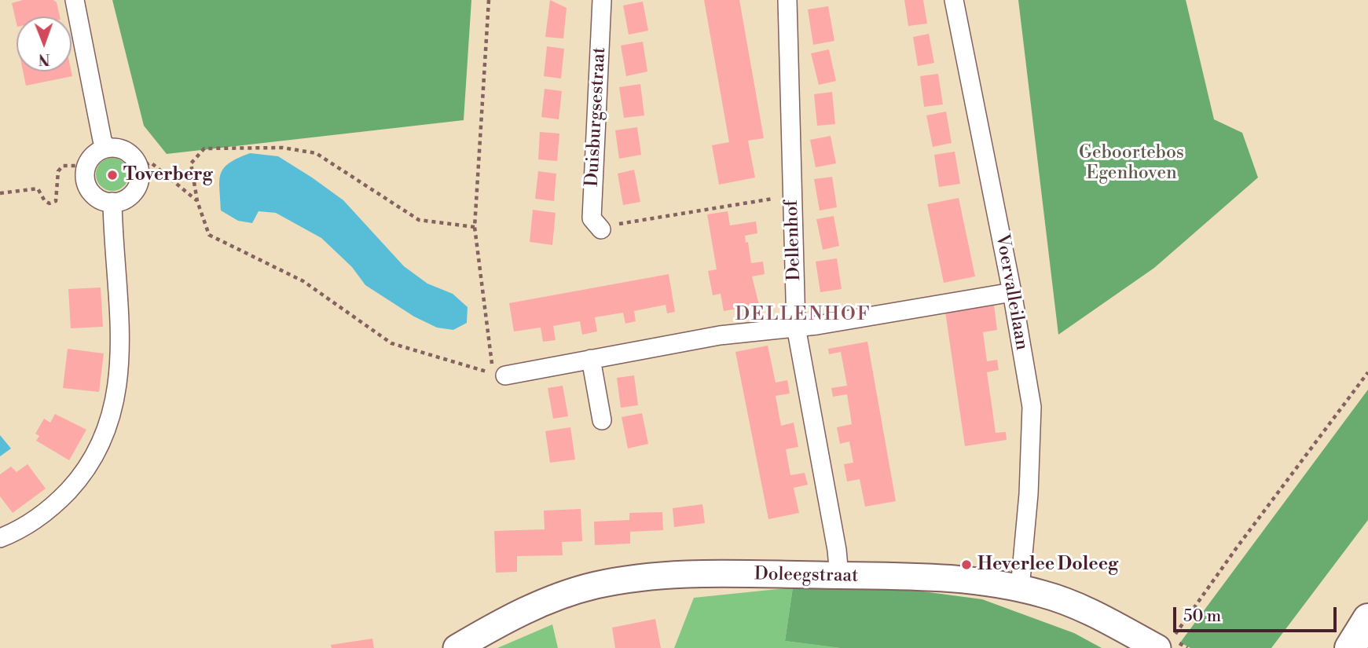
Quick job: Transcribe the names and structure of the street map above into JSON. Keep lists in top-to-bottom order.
{
  "streets": {
    "street": [
      "Duisburgsestraat",
      "Dellenhof",
      "Voervalleilaan",
      "Doleegstraat"
    ]
  },
  "crossings": [
    ["Dellenhof", "Doleegstraat"],
    ["Voervalleilaan", "Doleegstraat"]
  ],
  "districts": ["DELLENHOF"],
  "parks": ["Geboortebos Egenhoven"],
  "places": ["Toverberg", "Heverlee Doleeg"],
  "scale_bar": "50 m",
  "north": "bottom"
}
